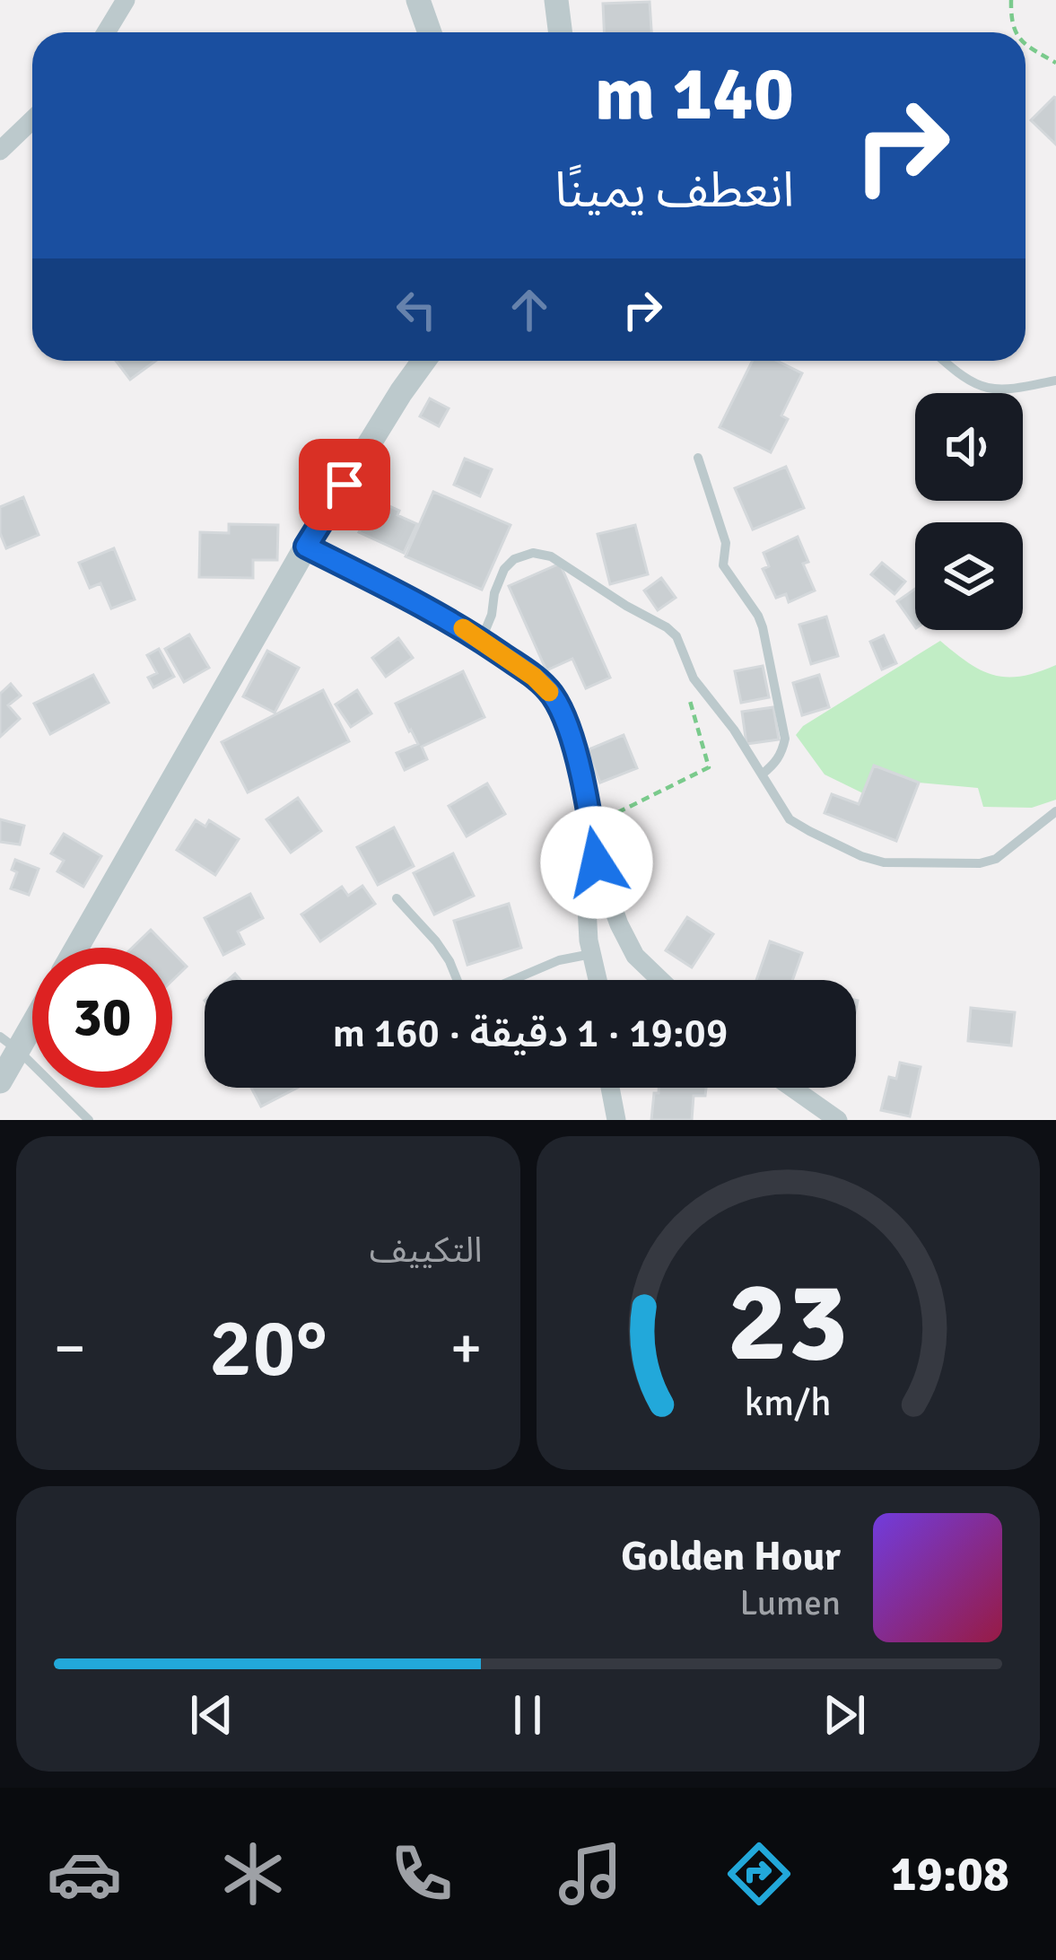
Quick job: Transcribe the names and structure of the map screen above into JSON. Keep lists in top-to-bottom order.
{
  "page": {
    "turn": ["140 m", "انعطف يمينًا"],
    "limit": "30",
    "trip": "19:09 · 1 دقيقة · 160 m",
    "tile": "التكييف",
    "heat": ["−", "20°", "+"],
    "song": ["Golden Hour", "Lumen"],
    "tabs": "19:08",
    "gauge": ["23", "km/h"]
  }
}
